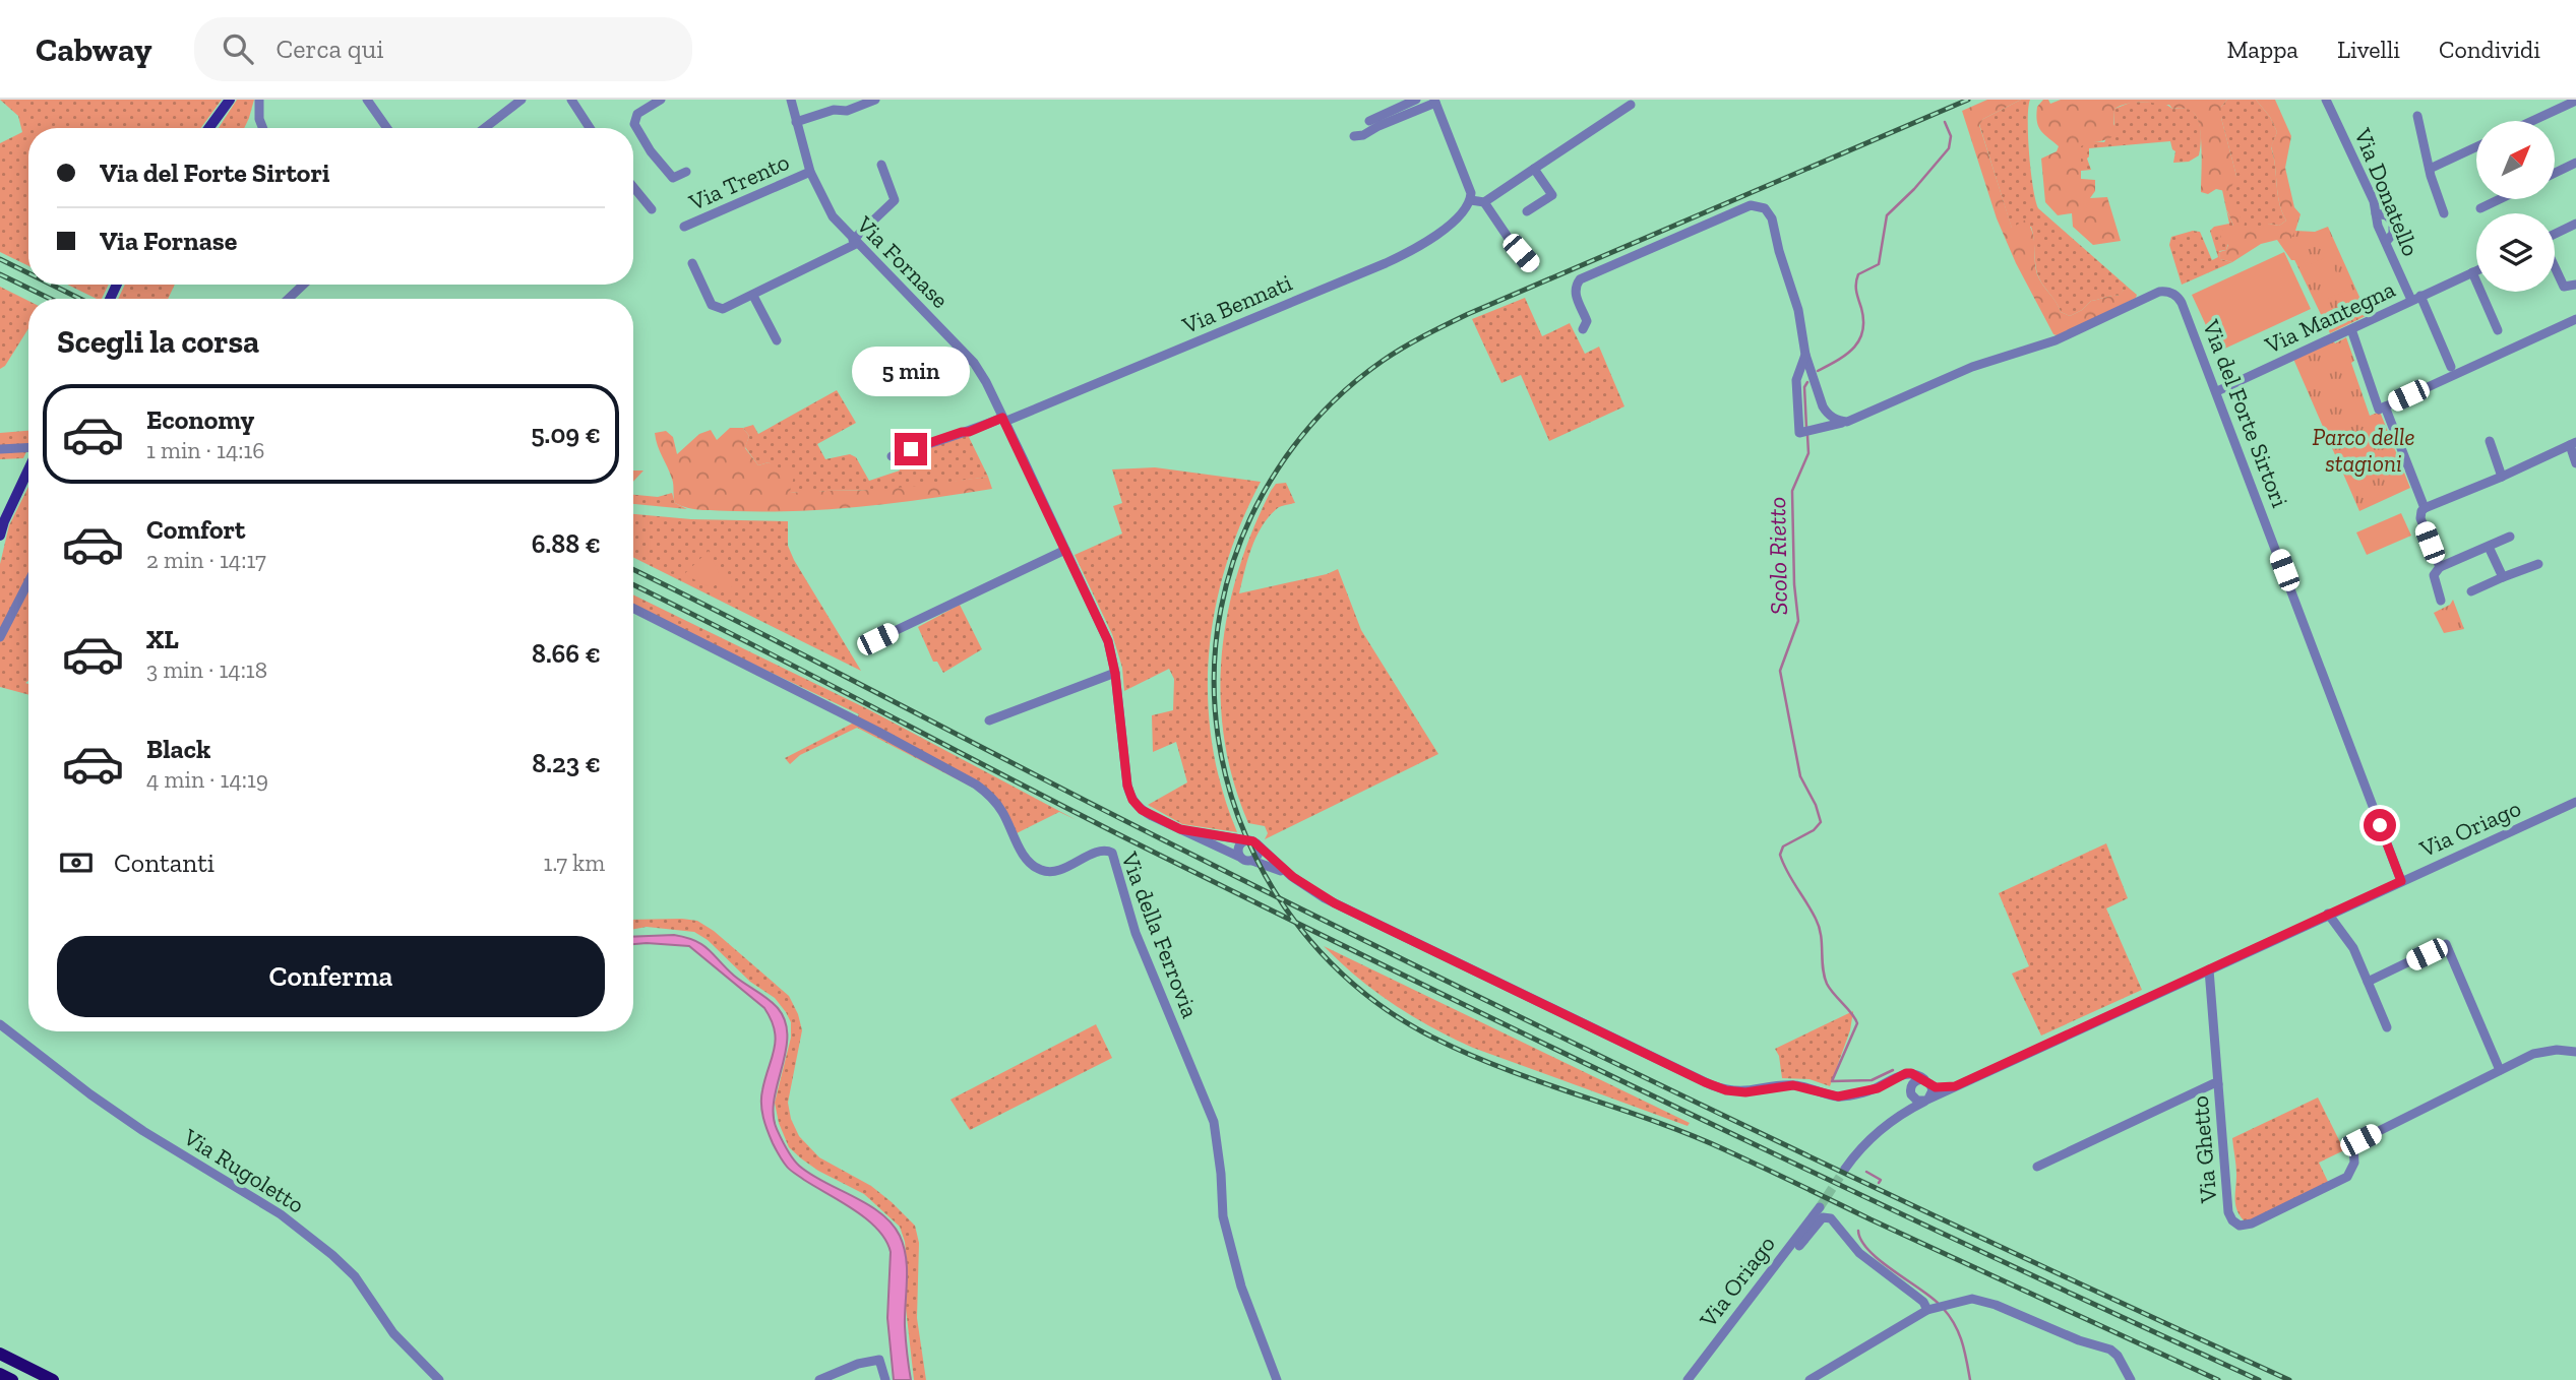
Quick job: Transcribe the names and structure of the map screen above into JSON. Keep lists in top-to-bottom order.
{
  "streets": {
    "street": [
      "Via Trento",
      "Via Donatello",
      "Via Fornase",
      "Via Bennati",
      "Via Mantegna",
      "Via del Forte Sirtori",
      "Via Oriago",
      "Via della Ferrovia",
      "Via Ghetto",
      "Via Rugoletto"
    ]
  },
  "crossings": [
    ["Via Trento", "Via Fornase"],
    ["Via Donatello", "Via Mantegna"],
    ["Via Fornase", "Via Bennati"],
    ["Via Fornase", "Via Oriago"],
    ["Via Mantegna", "Via del Forte Sirtori"],
    ["Via del Forte Sirtori", "Via Oriago"],
    ["Via Oriago", "Via Ghetto"]
  ],
  "water": ["Scolo Rietto"],
  "parks": ["Parco delle stagioni"],
  "north": "top right",
  "page": {
    "header": "Cabway",
    "search": "Cerca qui",
    "nav": ["Mappa", "Livelli", "Condividi"],
    "banner": ["Via del Forte Sirtori", "Via Fornase"],
    "heading": "Scegli la corsa",
    "bubble": "5 min",
    "list": [
      {
        "name": "Economy",
        "note": "1 min · 14:16",
        "value": "5.09 €"
      },
      {
        "name": "Comfort",
        "note": "2 min · 14:17",
        "value": "6.88 €"
      },
      {
        "name": "XL",
        "note": "3 min · 14:18",
        "value": "8.66 €"
      },
      {
        "name": "Black",
        "note": "4 min · 14:19",
        "value": "8.23 €"
      }
    ],
    "pay": ["Contanti", "1.7 km"],
    "buttons": "Conferma"
  }
}
